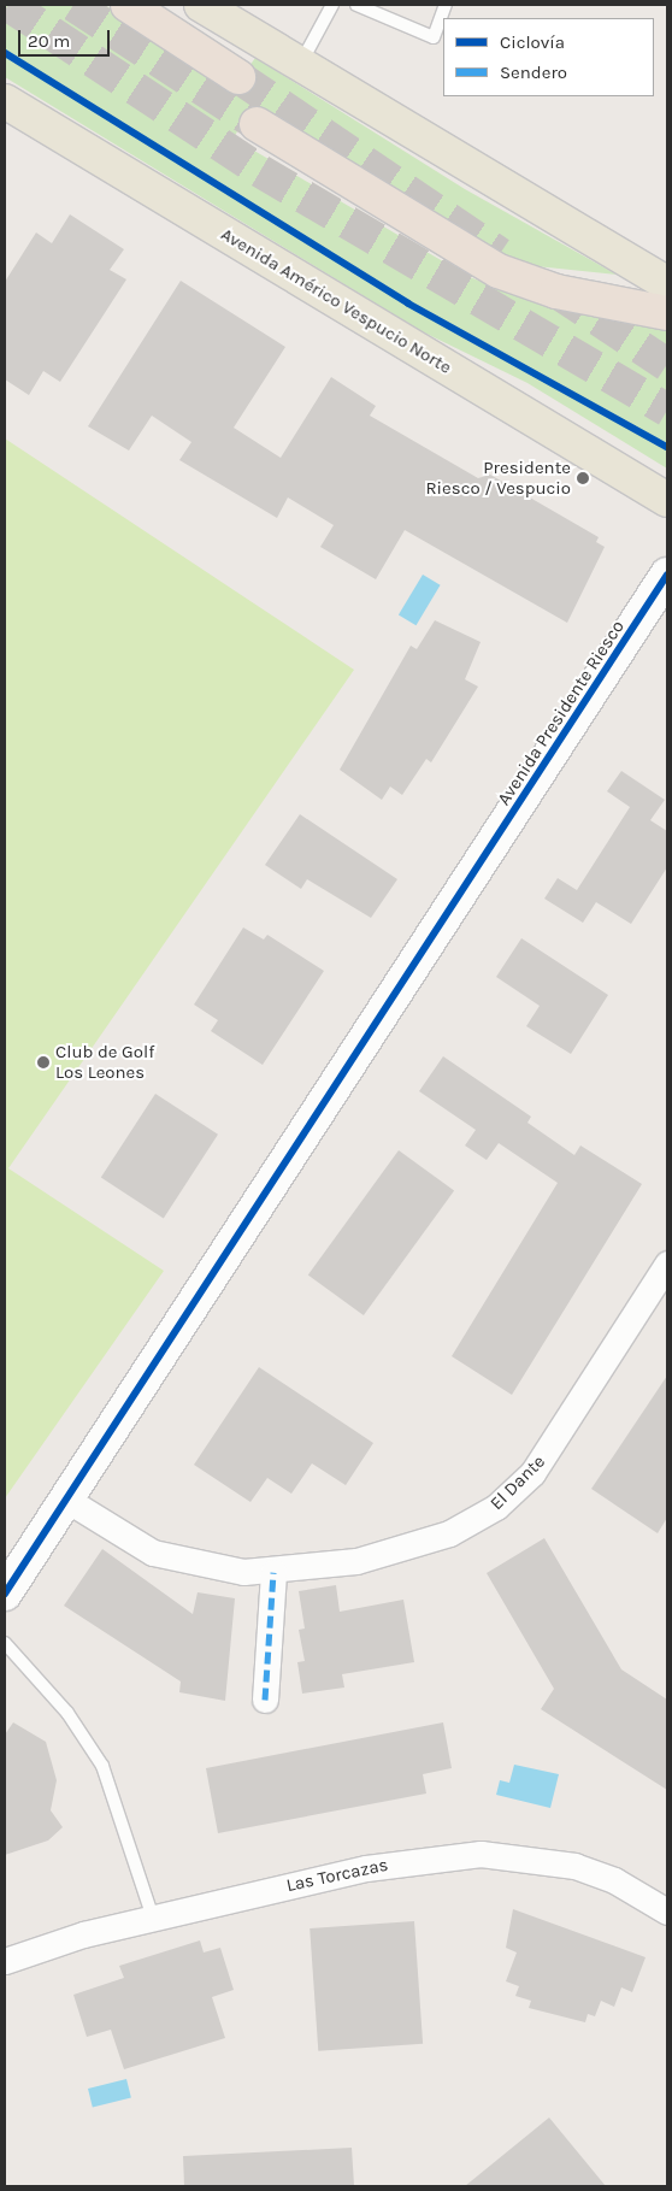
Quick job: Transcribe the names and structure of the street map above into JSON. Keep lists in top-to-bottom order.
{
  "streets": {
    "main road": ["Avenida Américo Vespucio Norte", "Avenida Presidente Riesco"],
    "street": ["El Dante", "Las Torcazas"]
  },
  "crossings": [
    ["Avenida Presidente Riesco", "El Dante"]
  ],
  "places": ["Presidente Riesco / Vespucio", "Club de Golf Los Leones"],
  "legend": ["Ciclovía", "Sendero"],
  "scale_bar": "20 m"
}
